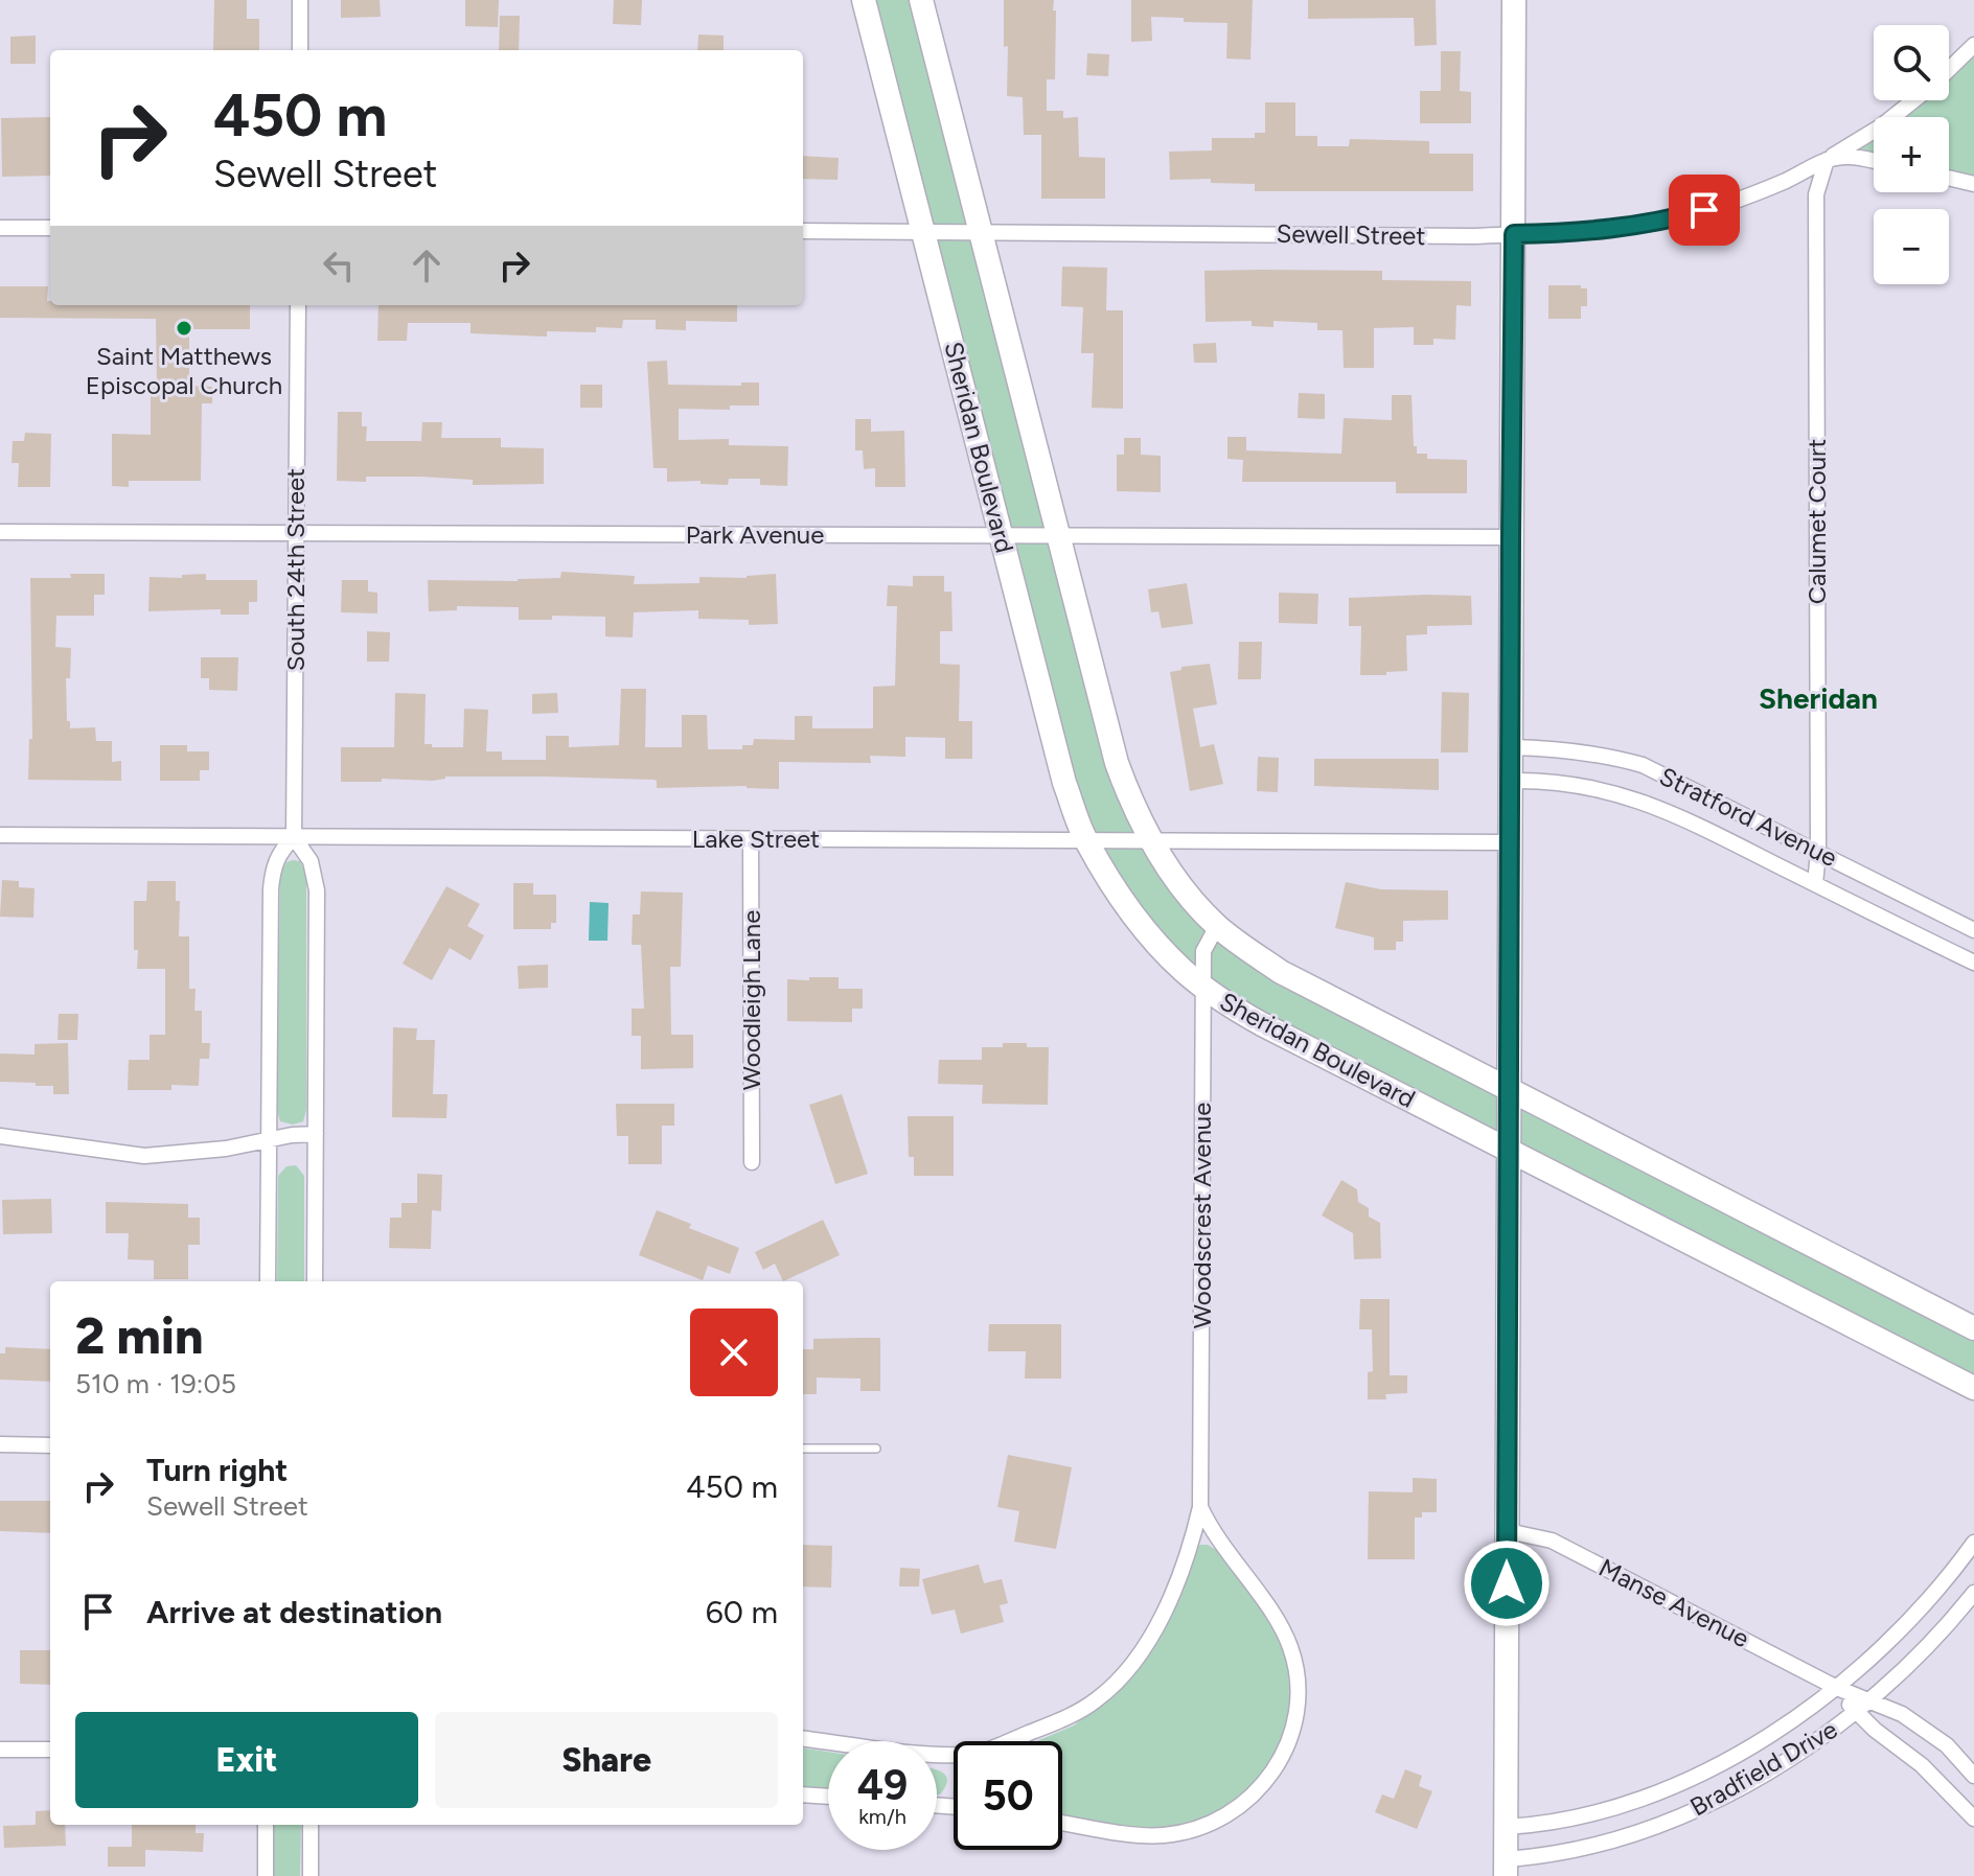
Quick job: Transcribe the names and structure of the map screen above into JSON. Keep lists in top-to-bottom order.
{
  "streets": {
    "main road": ["Sheridan Boulevard"],
    "street": [
      "Sewell Street",
      "Calumet Court",
      "Park Avenue",
      "South 24th Street",
      "Stratford Avenue",
      "Lake Street",
      "Woodleigh Lane",
      "Woodscrest Avenue",
      "Manse Avenue",
      "Bradfield Drive"
    ]
  },
  "crossings": [
    ["Sewell Street", "Sheridan Boulevard"],
    ["Sewell Street", "Calumet Court"],
    ["Sheridan Boulevard", "Park Avenue"],
    ["Sheridan Boulevard", "Lake Street"],
    ["Sheridan Boulevard", "Woodscrest Avenue"],
    ["Calumet Court", "Stratford Avenue"],
    ["Park Avenue", "South 24th Street"],
    ["South 24th Street", "Lake Street"],
    ["Lake Street", "Woodleigh Lane"],
    ["Manse Avenue", "Bradfield Drive"]
  ],
  "districts": ["Sheridan"],
  "places": ["Saint Matthews Episcopal Church"],
  "page": {
    "map_buttons": ["+", "−"],
    "turn": ["450 m", "Sewell Street"],
    "heading": ["2 min", "510 m · 19:05"],
    "list": [
      {
        "name": "Turn right",
        "note": "Sewell Street",
        "value": "450 m"
      },
      {
        "name": "Arrive at destination",
        "value": "60 m"
      }
    ],
    "buttons": ["Exit", "Share"],
    "speed": "49 km/h",
    "limit": "50"
  }
}
